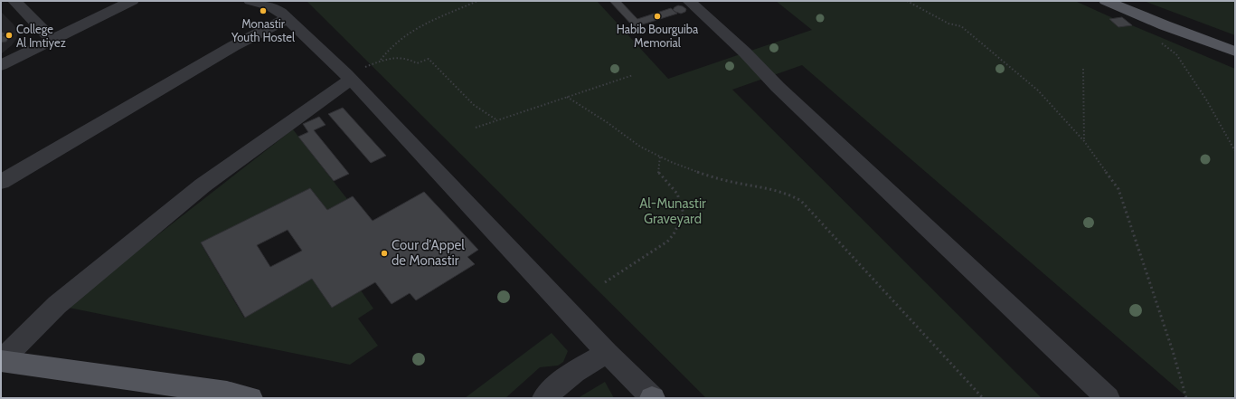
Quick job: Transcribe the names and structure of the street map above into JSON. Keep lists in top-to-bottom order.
{
  "parks": ["Al-Munastir Graveyard"],
  "places": [
    "Monastir Youth Hostel",
    "Habib Bourguiba Memorial",
    "College Al Imtiyez",
    "Cour d’Appel de Monastir"
  ]
}
